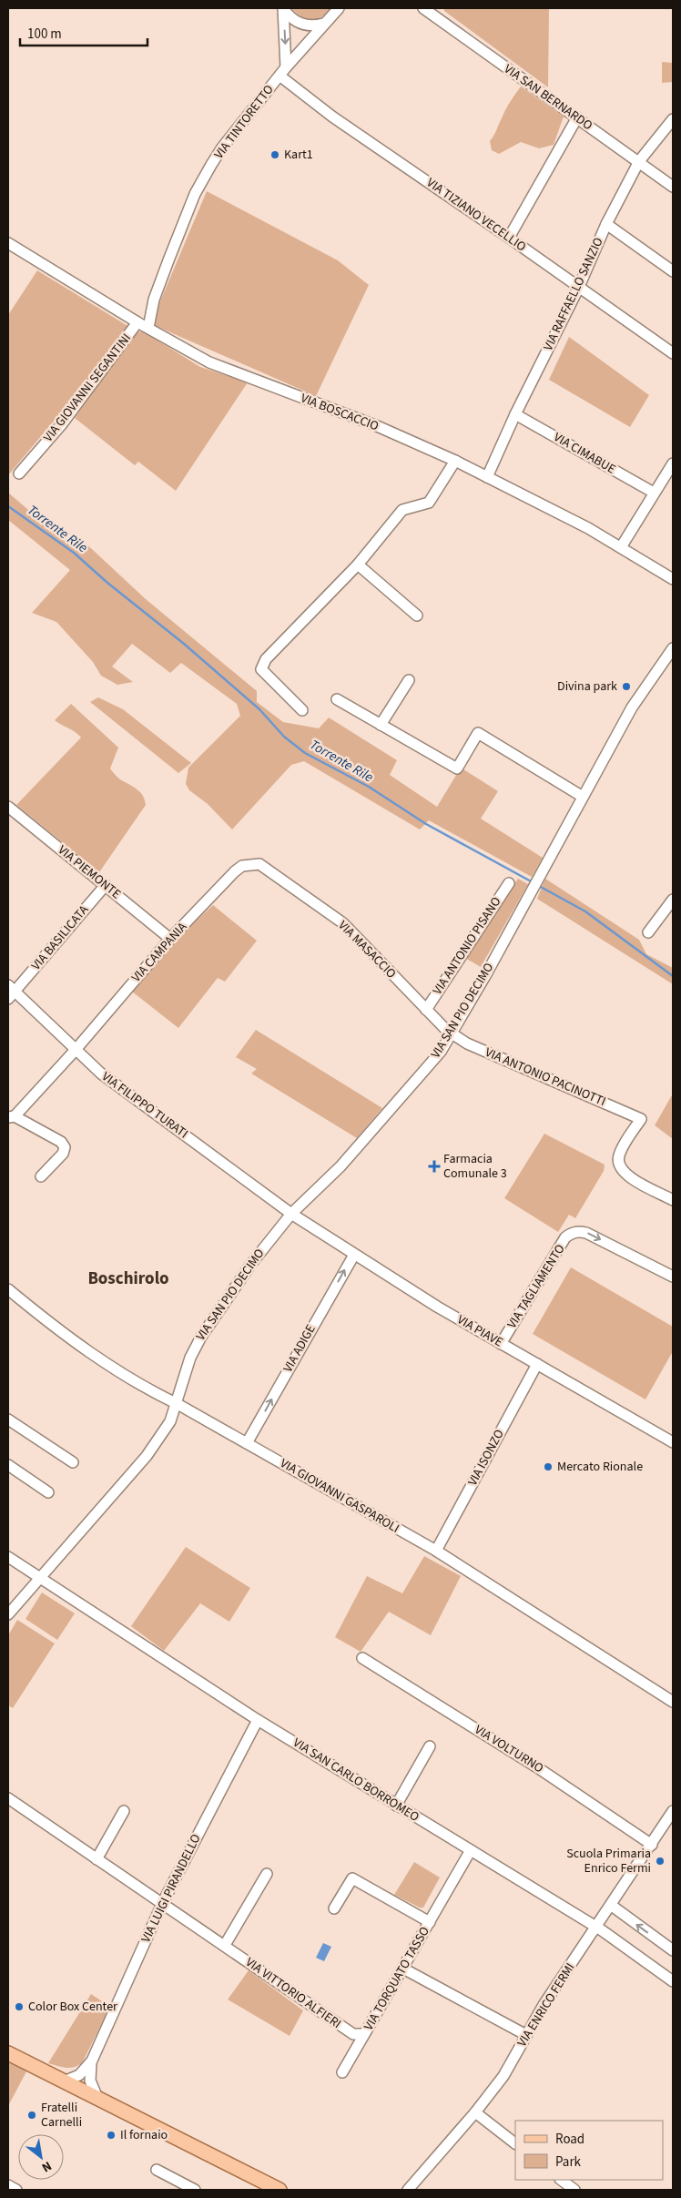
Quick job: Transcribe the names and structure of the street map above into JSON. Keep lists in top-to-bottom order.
{
  "streets": {
    "street": [
      "VIA SAN BERNARDO",
      "VIA TINTORETTO",
      "VIA TIZIANO VECELLIO",
      "VIA RAFFAELLO SANZIO",
      "VIA GIOVANNI SEGANTINI",
      "VIA BOSCACCIO",
      "VIA CIMABUE",
      "VIA PIEMONTE",
      "VIA BASILICATA",
      "VIA ANTONIO PISANO",
      "VIA MASACCIO",
      "VIA CAMPANIA",
      "VIA SAN PIO DECIMO",
      "VIA ANTONIO PACINOTTI",
      "VIA FILIPPO TURATI",
      "VIA TAGLIAMENTO",
      "VIA PIAVE",
      "VIA ADIGE",
      "VIA ISONZO",
      "VIA GIOVANNI GASPAROLI",
      "VIA VOLTURNO",
      "VIA SAN CARLO BORROMEO",
      "VIA LUIGI PIRANDELLO",
      "VIA TORQUATO TASSO",
      "VIA VITTORIO ALFIERI",
      "VIA ENRICO FERMI"
    ]
  },
  "crossings": [
    ["VIA SAN BERNARDO", "VIA RAFFAELLO SANZIO"],
    ["VIA TINTORETTO", "VIA TIZIANO VECELLIO"],
    ["VIA TINTORETTO", "VIA BOSCACCIO"],
    ["VIA TIZIANO VECELLIO", "VIA RAFFAELLO SANZIO"],
    ["VIA RAFFAELLO SANZIO", "VIA BOSCACCIO"],
    ["VIA RAFFAELLO SANZIO", "VIA CIMABUE"],
    ["VIA GIOVANNI SEGANTINI", "VIA BOSCACCIO"],
    ["VIA PIEMONTE", "VIA BASILICATA"],
    ["VIA PIEMONTE", "VIA CAMPANIA"],
    ["VIA BASILICATA", "VIA FILIPPO TURATI"],
    ["VIA ANTONIO PISANO", "VIA MASACCIO"],
    ["VIA MASACCIO", "VIA CAMPANIA"],
    ["VIA MASACCIO", "VIA SAN PIO DECIMO"],
    ["VIA MASACCIO", "VIA ANTONIO PACINOTTI"],
    ["VIA CAMPANIA", "VIA FILIPPO TURATI"],
    ["VIA SAN PIO DECIMO", "VIA ANTONIO PACINOTTI"],
    ["VIA SAN PIO DECIMO", "VIA FILIPPO TURATI"],
    ["VIA SAN PIO DECIMO", "VIA PIAVE"],
    ["VIA SAN PIO DECIMO", "VIA GIOVANNI GASPAROLI"],
    ["VIA SAN PIO DECIMO", "VIA SAN CARLO BORROMEO"],
    ["VIA FILIPPO TURATI", "VIA PIAVE"],
    ["VIA TAGLIAMENTO", "VIA PIAVE"],
    ["VIA PIAVE", "VIA ADIGE"],
    ["VIA PIAVE", "VIA ISONZO"],
    ["VIA ADIGE", "VIA GIOVANNI GASPAROLI"],
    ["VIA ISONZO", "VIA GIOVANNI GASPAROLI"],
    ["VIA VOLTURNO", "VIA ENRICO FERMI"],
    ["VIA SAN CARLO BORROMEO", "VIA LUIGI PIRANDELLO"],
    ["VIA SAN CARLO BORROMEO", "VIA TORQUATO TASSO"],
    ["VIA SAN CARLO BORROMEO", "VIA ENRICO FERMI"],
    ["VIA LUIGI PIRANDELLO", "VIA VITTORIO ALFIERI"],
    ["VIA TORQUATO TASSO", "VIA VITTORIO ALFIERI"]
  ],
  "one_way": ["VIA ADIGE"],
  "districts": ["Boschirolo"],
  "water": ["Torrente Rile"],
  "places": {
    "other": [
      "Kart1",
      "Divina park",
      "Mercato Rionale",
      "Scuola Primaria Enrico Fermi",
      "Color Box Center",
      "Fratelli Carnelli",
      "Il fornaio"
    ],
    "health": ["Farmacia Comunale 3"]
  },
  "legend": ["Road", "Park"],
  "scale_bar": "100 m",
  "north": "bottom right"
}
